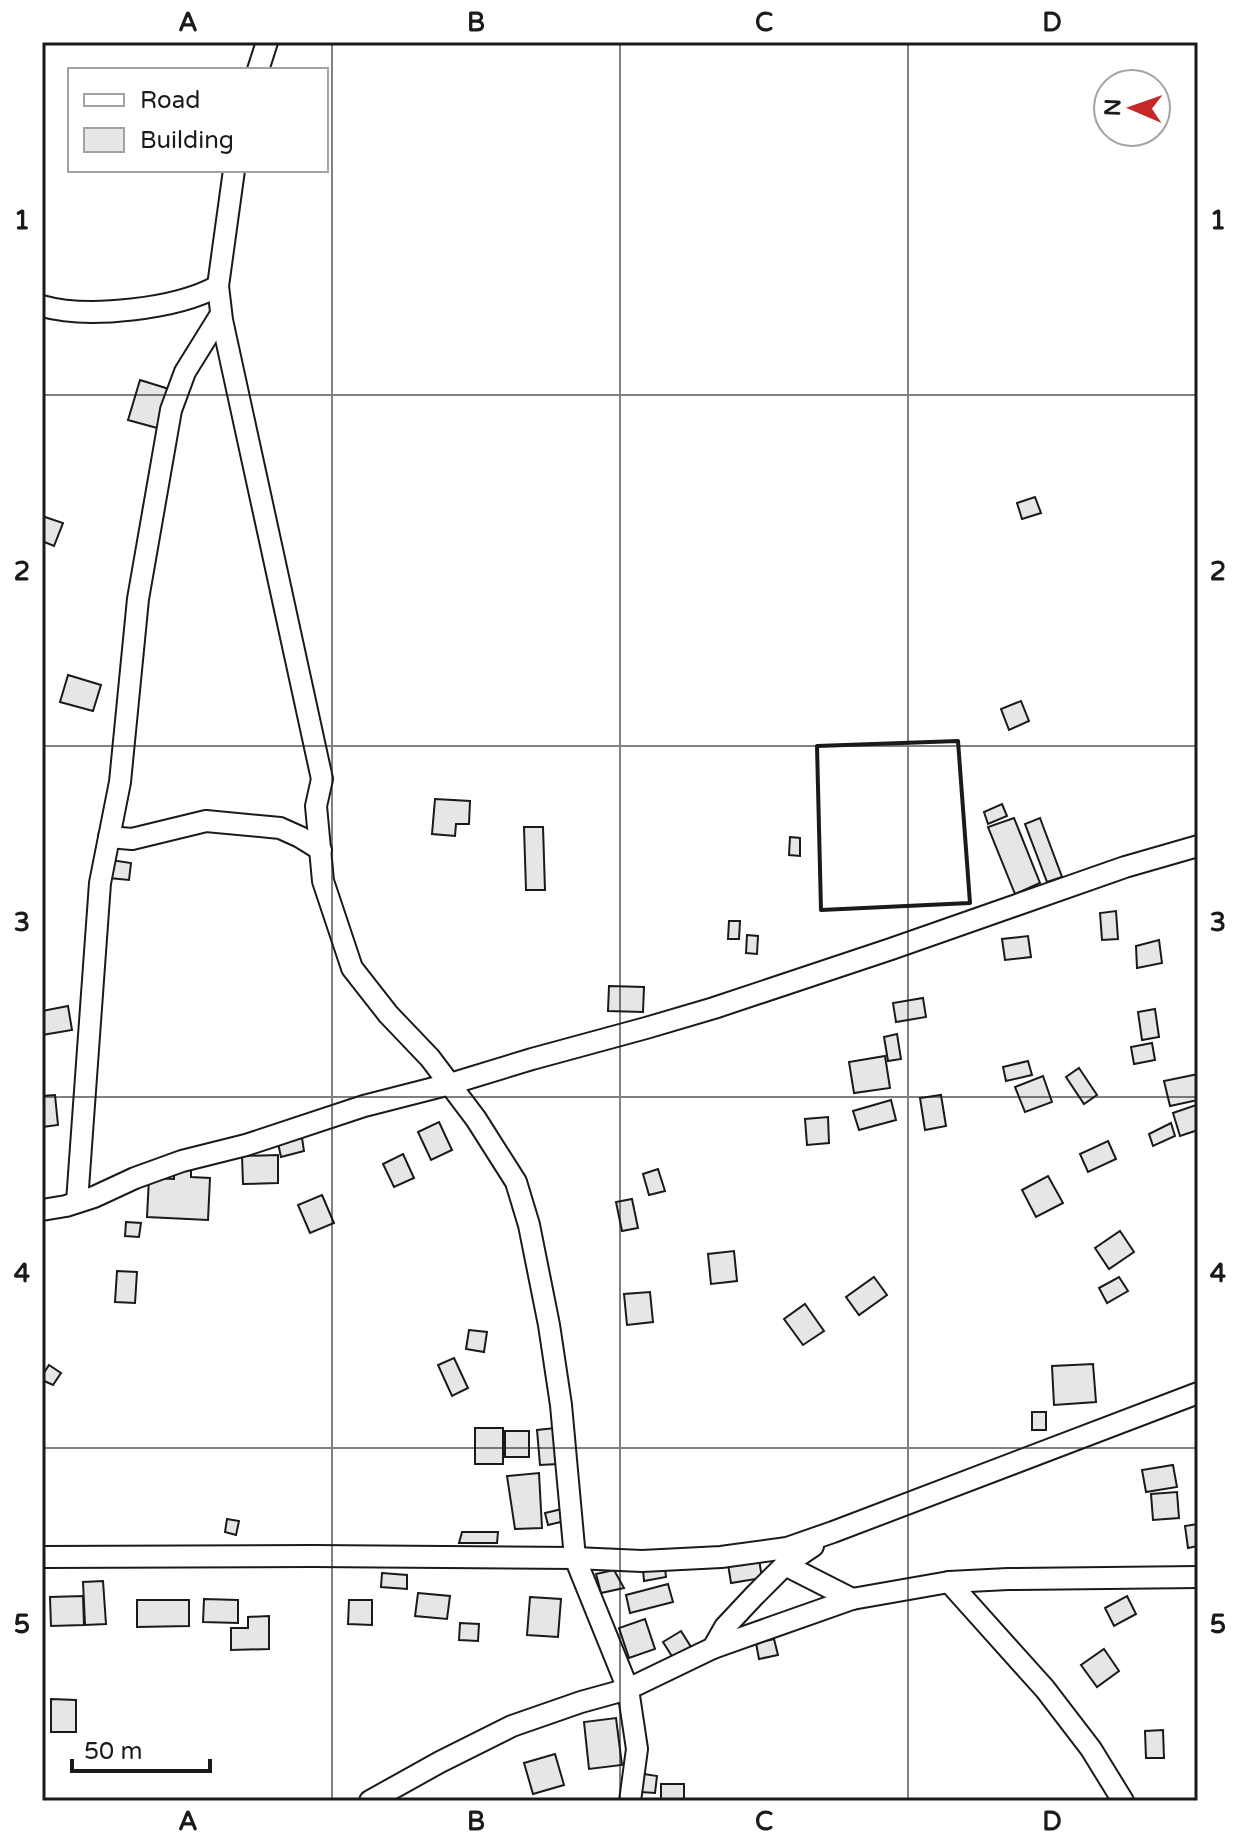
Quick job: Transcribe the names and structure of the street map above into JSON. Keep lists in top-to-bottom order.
{
  "legend": ["Road", "Building"],
  "scale_bar": "50 m",
  "north": "left",
  "grid": {
    "columns": [
      "A",
      "B",
      "C",
      "D"
    ],
    "rows": [
      "1",
      "2",
      "3",
      "4",
      "5"
    ]
  }
}
